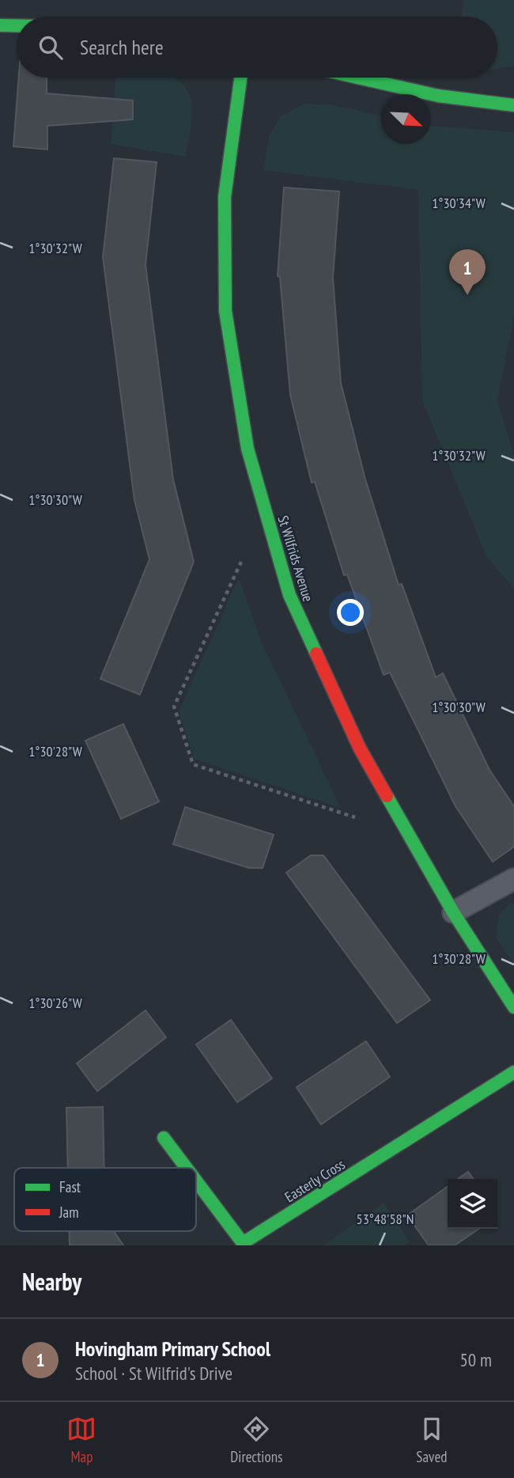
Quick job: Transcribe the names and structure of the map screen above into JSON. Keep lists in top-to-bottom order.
{
  "streets": {
    "street": ["St Wilfrids Avenue", "Easterly Cross"]
  },
  "legend": ["Fast", "Jam"],
  "north": "bottom right",
  "page": {
    "search": "Search here",
    "pins": "1",
    "heading": "Nearby",
    "list": [
      {
        "mark": "1",
        "name": "Hovingham Primary School",
        "note": "School · St Wilfrid's Drive",
        "value": "50 m"
      }
    ],
    "nav": ["Map", "Directions", "Saved"]
  },
  "coordinates": [
    "1°30'34\"W",
    "1°30'32\"W",
    "1°30'30\"W",
    "1°30'28\"W",
    "1°30'26\"W",
    "53°48'58\"N"
  ]
}
